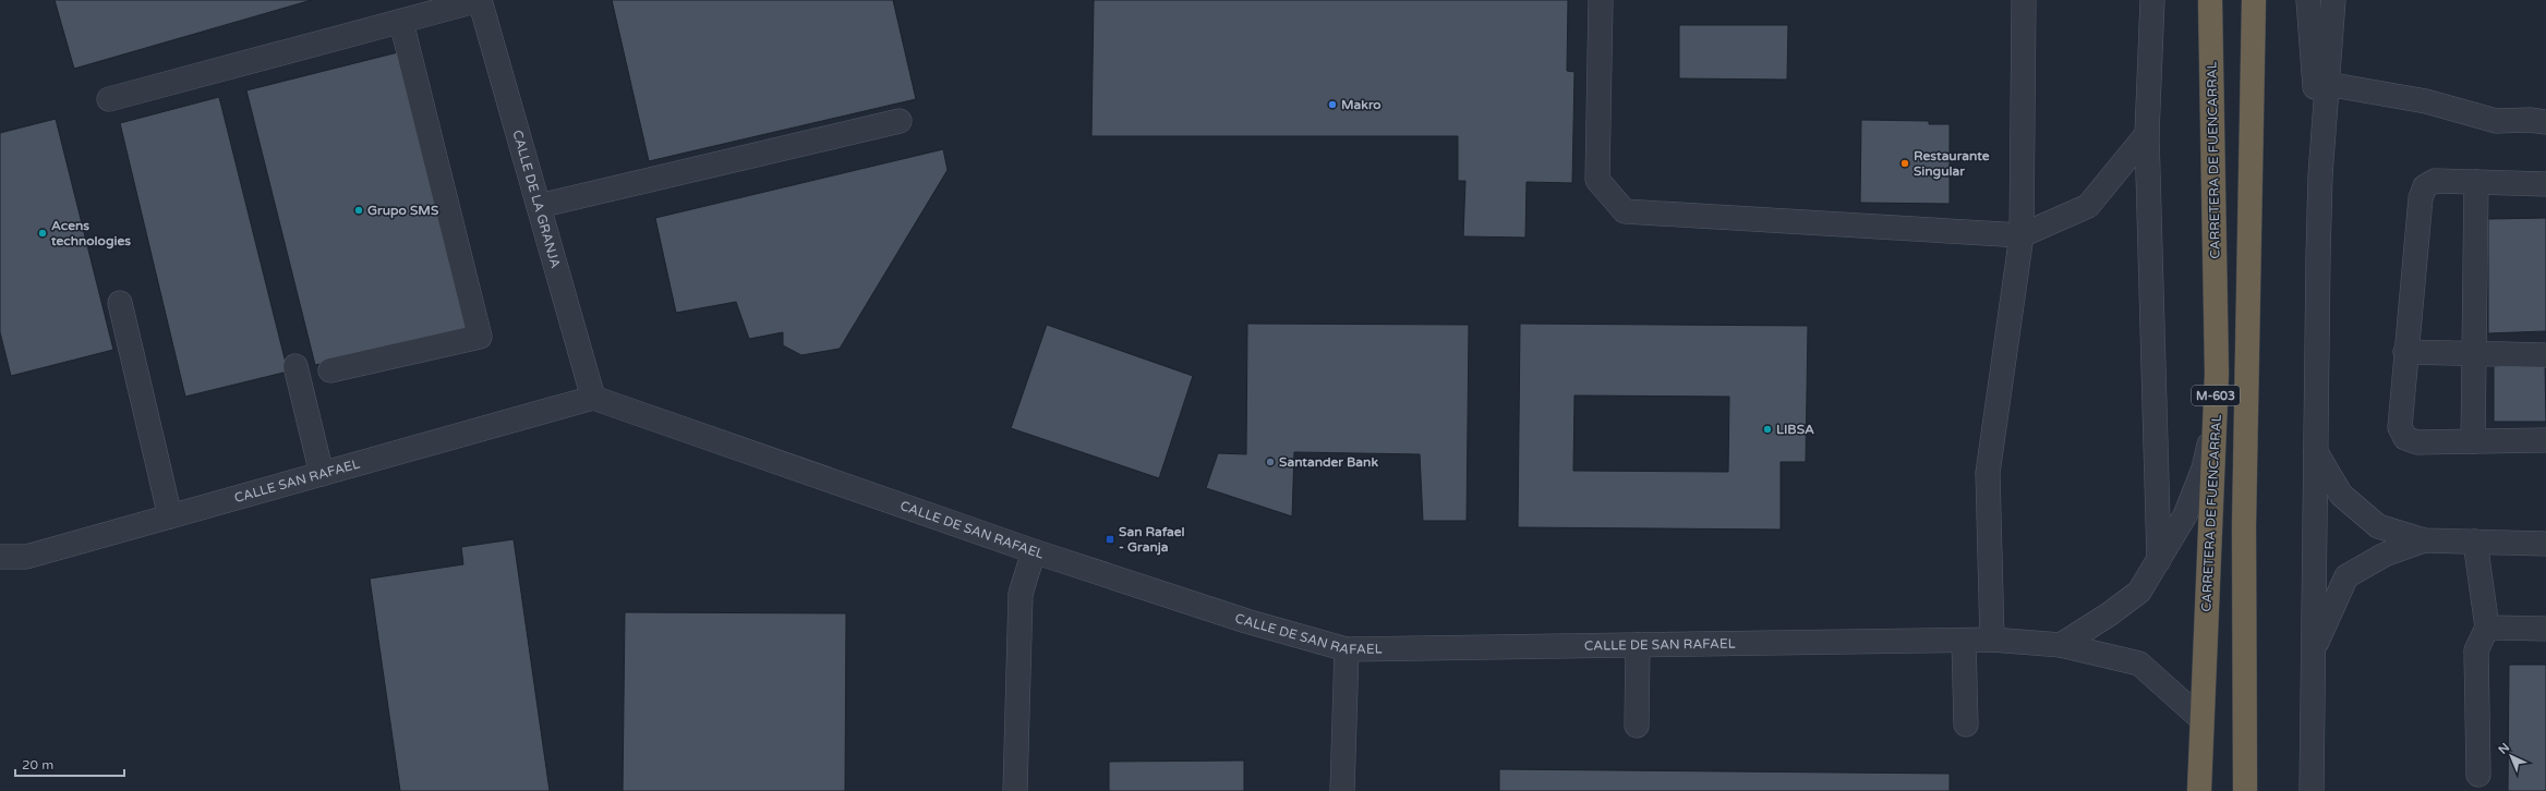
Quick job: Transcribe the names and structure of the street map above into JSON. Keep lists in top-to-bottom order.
{
  "streets": {
    "highway": ["CARRETERA DE FUENCARRAL", "M-603"],
    "street": ["CALLE DE LA GRANJA", "CALLE SAN RAFAEL", "CALLE DE SAN RAFAEL"]
  },
  "crossings": [
    ["CARRETERA DE FUENCARRAL", "CALLE DE SAN RAFAEL"],
    ["CALLE DE LA GRANJA", "CALLE SAN RAFAEL"],
    ["CALLE DE LA GRANJA", "CALLE DE SAN RAFAEL"],
    ["CALLE SAN RAFAEL", "CALLE DE SAN RAFAEL"]
  ],
  "places": {
    "other": [
      "Makro",
      "Restaurante Singular",
      "Grupo SMS",
      "Acens technologies",
      "LIBSA",
      "Santander Bank"
    ],
    "transit": ["San Rafael - Granja"]
  },
  "scale_bar": "20 m",
  "north": "top left"
}
